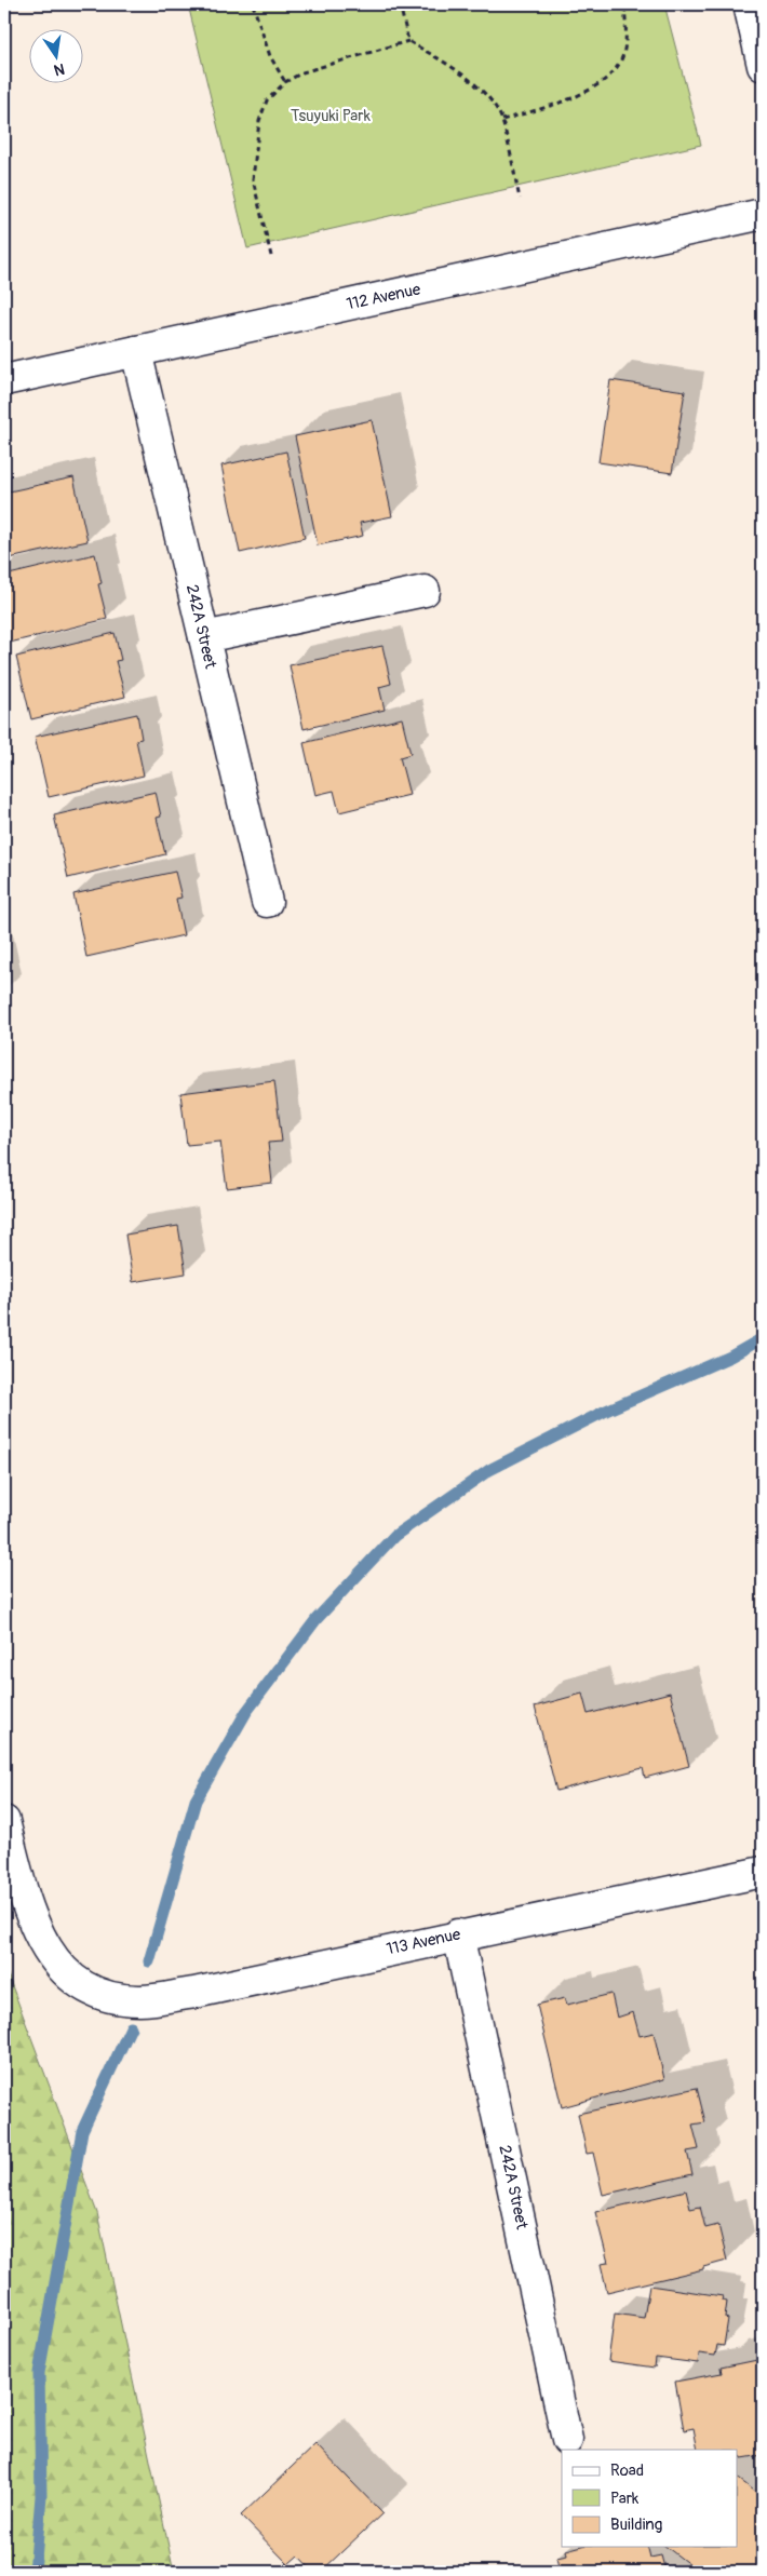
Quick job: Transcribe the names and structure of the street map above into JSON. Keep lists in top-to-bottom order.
{
  "streets": {
    "street": ["112 Avenue", "242A Street", "113 Avenue"]
  },
  "crossings": [
    ["112 Avenue", "242A Street"],
    ["242A Street", "113 Avenue"]
  ],
  "parks": ["Tsuyuki Park"],
  "legend": ["Road", "Park", "Building"],
  "north": "bottom"
}
